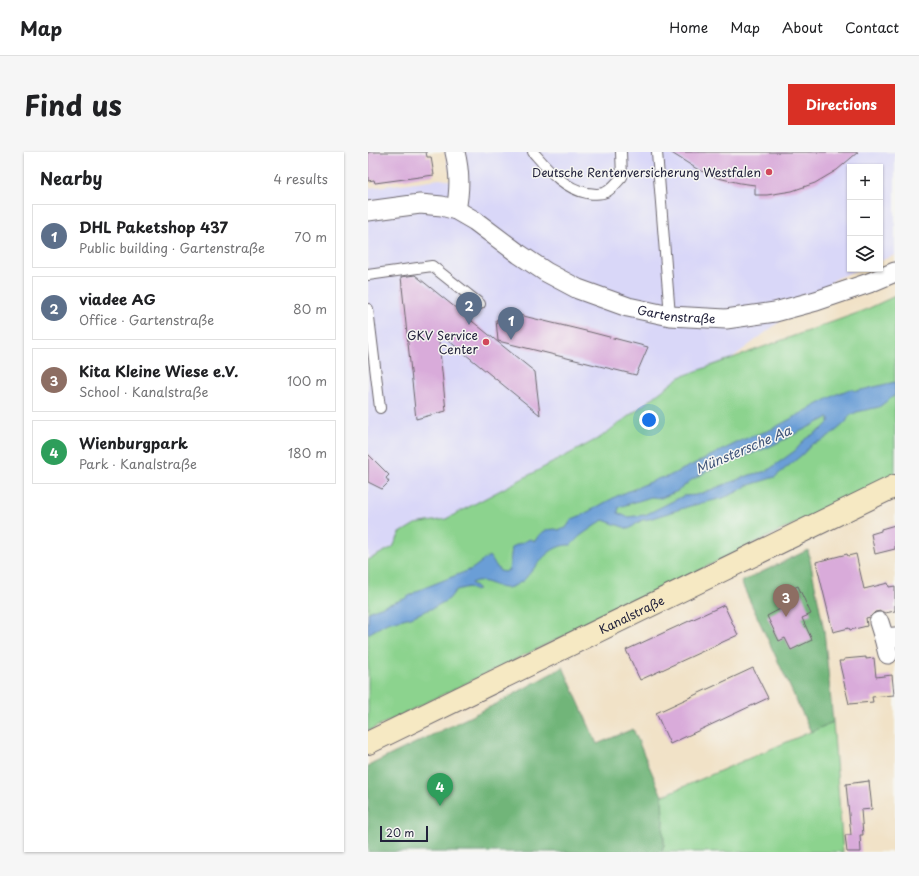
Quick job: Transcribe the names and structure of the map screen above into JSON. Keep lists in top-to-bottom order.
{
  "streets": {
    "main road": ["Kanalstraße"],
    "street": ["Gartenstraße"]
  },
  "water": ["Münstersche Aa"],
  "places": ["Deutsche Rentenversicherung Westfalen", "GKV Service Center"],
  "scale_bar": "20 m",
  "page": {
    "header": "Map",
    "nav": [
      "Home",
      "Map",
      "About",
      "Contact"
    ],
    "title": "Find us",
    "buttons": "Directions",
    "heading": ["Nearby", "4 results"],
    "map_buttons": ["+", "−"],
    "list": [
      {
        "mark": "1",
        "name": "DHL Paketshop 437",
        "note": "Public building · Gartenstraße",
        "value": "70 m"
      },
      {
        "mark": "2",
        "name": "viadee AG",
        "note": "Office · Gartenstraße",
        "value": "80 m"
      },
      {
        "mark": "3",
        "name": "Kita Kleine Wiese e.V.",
        "note": "School · Kanalstraße",
        "value": "100 m"
      },
      {
        "mark": "4",
        "name": "Wienburgpark",
        "note": "Park · Kanalstraße",
        "value": "180 m"
      }
    ],
    "pins": [
      "2",
      "1",
      "3",
      "4"
    ],
    "scale": "20 m"
  }
}
